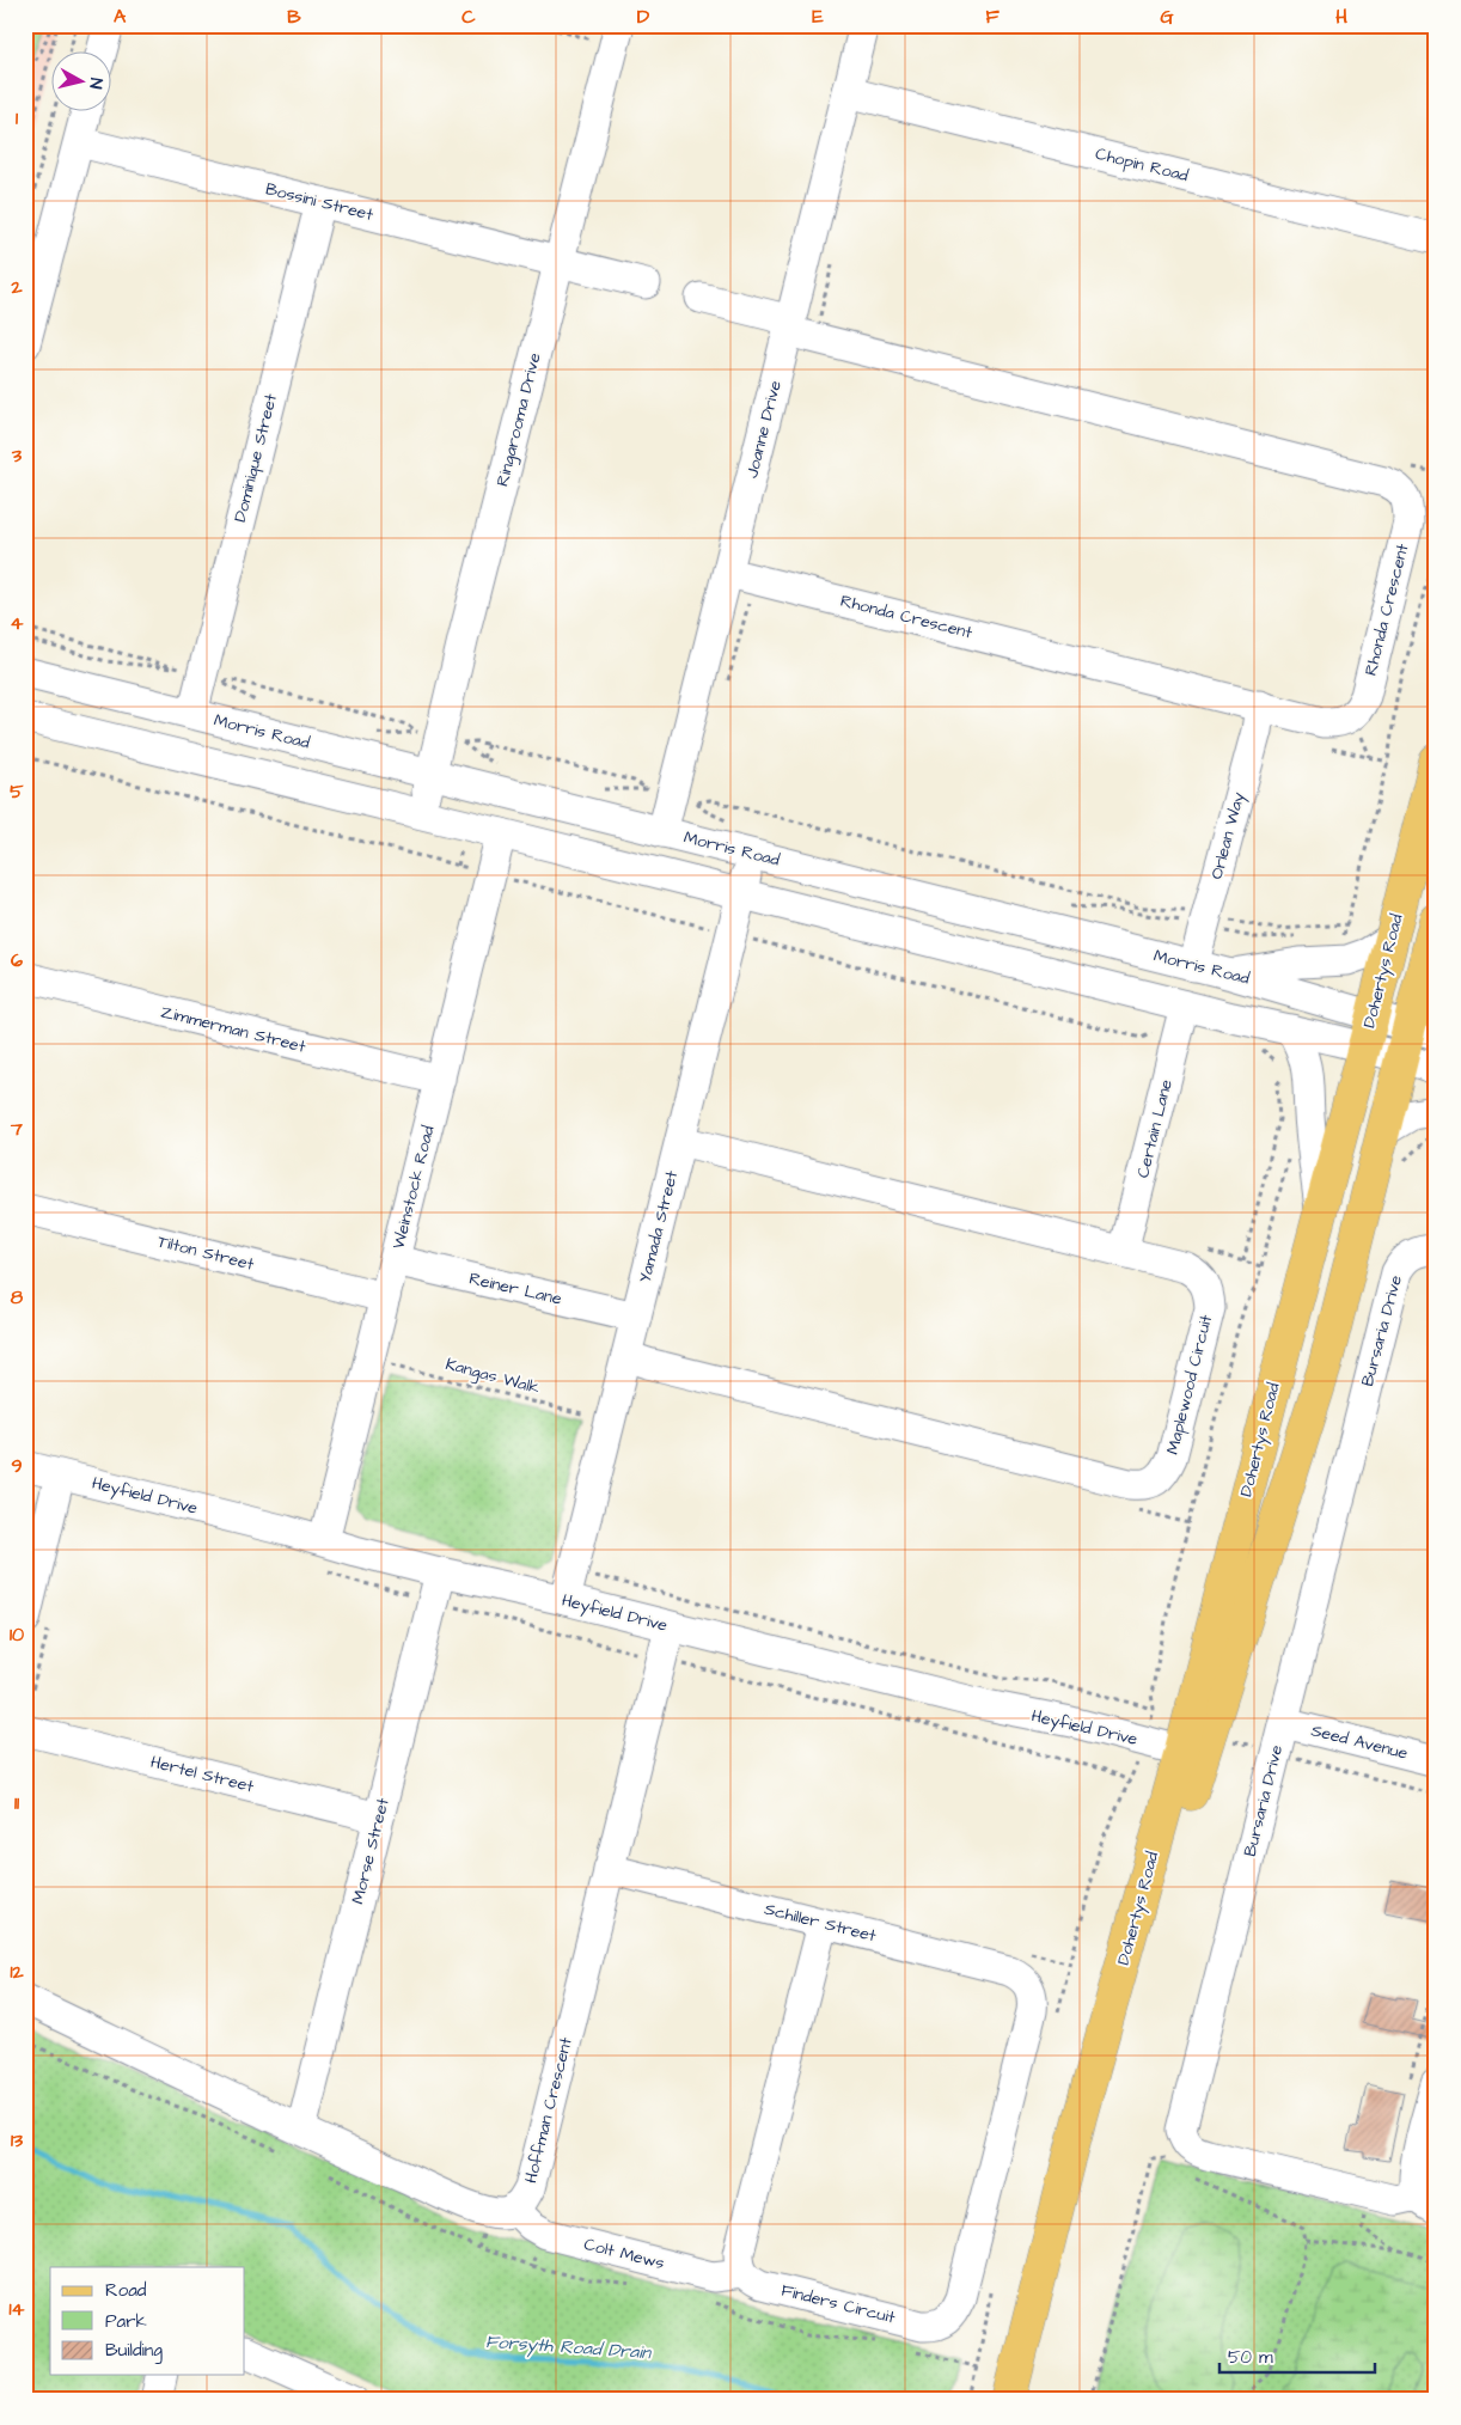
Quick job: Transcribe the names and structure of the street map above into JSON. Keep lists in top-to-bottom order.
{
  "streets": {
    "main road": ["Dohertys Road"],
    "street": [
      "Chopin Road",
      "Bossini Street",
      "Ringarooma Drive",
      "Joanne Drive",
      "Dominique Street",
      "Rhonda Crescent",
      "Morris Road",
      "Orlean Way",
      "Zimmerman Street",
      "Certain Lane",
      "Weinstock Road",
      "Yamada Street",
      "Tilton Street",
      "Reiner Lane",
      "Bursaria Drive",
      "Maplewood Circuit",
      "Heyfield Drive",
      "Seed Avenue",
      "Hertel Street",
      "Morse Street",
      "Schiller Street",
      "Hoffman Crescent",
      "Colt Mews",
      "Finders Circuit"
    ],
    "path": ["Kangas Walk"]
  },
  "crossings": [
    ["Chopin Road", "Joanne Drive"],
    ["Bossini Street", "Ringarooma Drive"],
    ["Bossini Street", "Dominique Street"],
    ["Ringarooma Drive", "Morris Road"],
    ["Joanne Drive", "Rhonda Crescent"],
    ["Joanne Drive", "Morris Road"],
    ["Dominique Street", "Morris Road"],
    ["Rhonda Crescent", "Orlean Way"],
    ["Morris Road", "Orlean Way"],
    ["Morris Road", "Dohertys Road"],
    ["Morris Road", "Yamada Street"],
    ["Dohertys Road", "Heyfield Drive"],
    ["Zimmerman Street", "Weinstock Road"],
    ["Certain Lane", "Maplewood Circuit"],
    ["Weinstock Road", "Tilton Street"],
    ["Weinstock Road", "Reiner Lane"],
    ["Weinstock Road", "Heyfield Drive"],
    ["Yamada Street", "Reiner Lane"],
    ["Yamada Street", "Maplewood Circuit"],
    ["Yamada Street", "Heyfield Drive"],
    ["Bursaria Drive", "Seed Avenue"],
    ["Heyfield Drive", "Morse Street"],
    ["Heyfield Drive", "Hoffman Crescent"],
    ["Hertel Street", "Morse Street"],
    ["Schiller Street", "Hoffman Crescent"],
    ["Schiller Street", "Finders Circuit"],
    ["Hoffman Crescent", "Colt Mews"],
    ["Colt Mews", "Finders Circuit"]
  ],
  "water": ["Forsyth Road Drain"],
  "legend": ["Road", "Park", "Building"],
  "scale_bar": "50 m",
  "north": "right",
  "grid": {
    "columns": [
      "A",
      "B",
      "C",
      "D",
      "E",
      "F",
      "G",
      "H"
    ],
    "rows": [
      "1",
      "2",
      "3",
      "4",
      "5",
      "6",
      "7",
      "8",
      "9",
      "10",
      "11",
      "12",
      "13",
      "14"
    ]
  }
}
